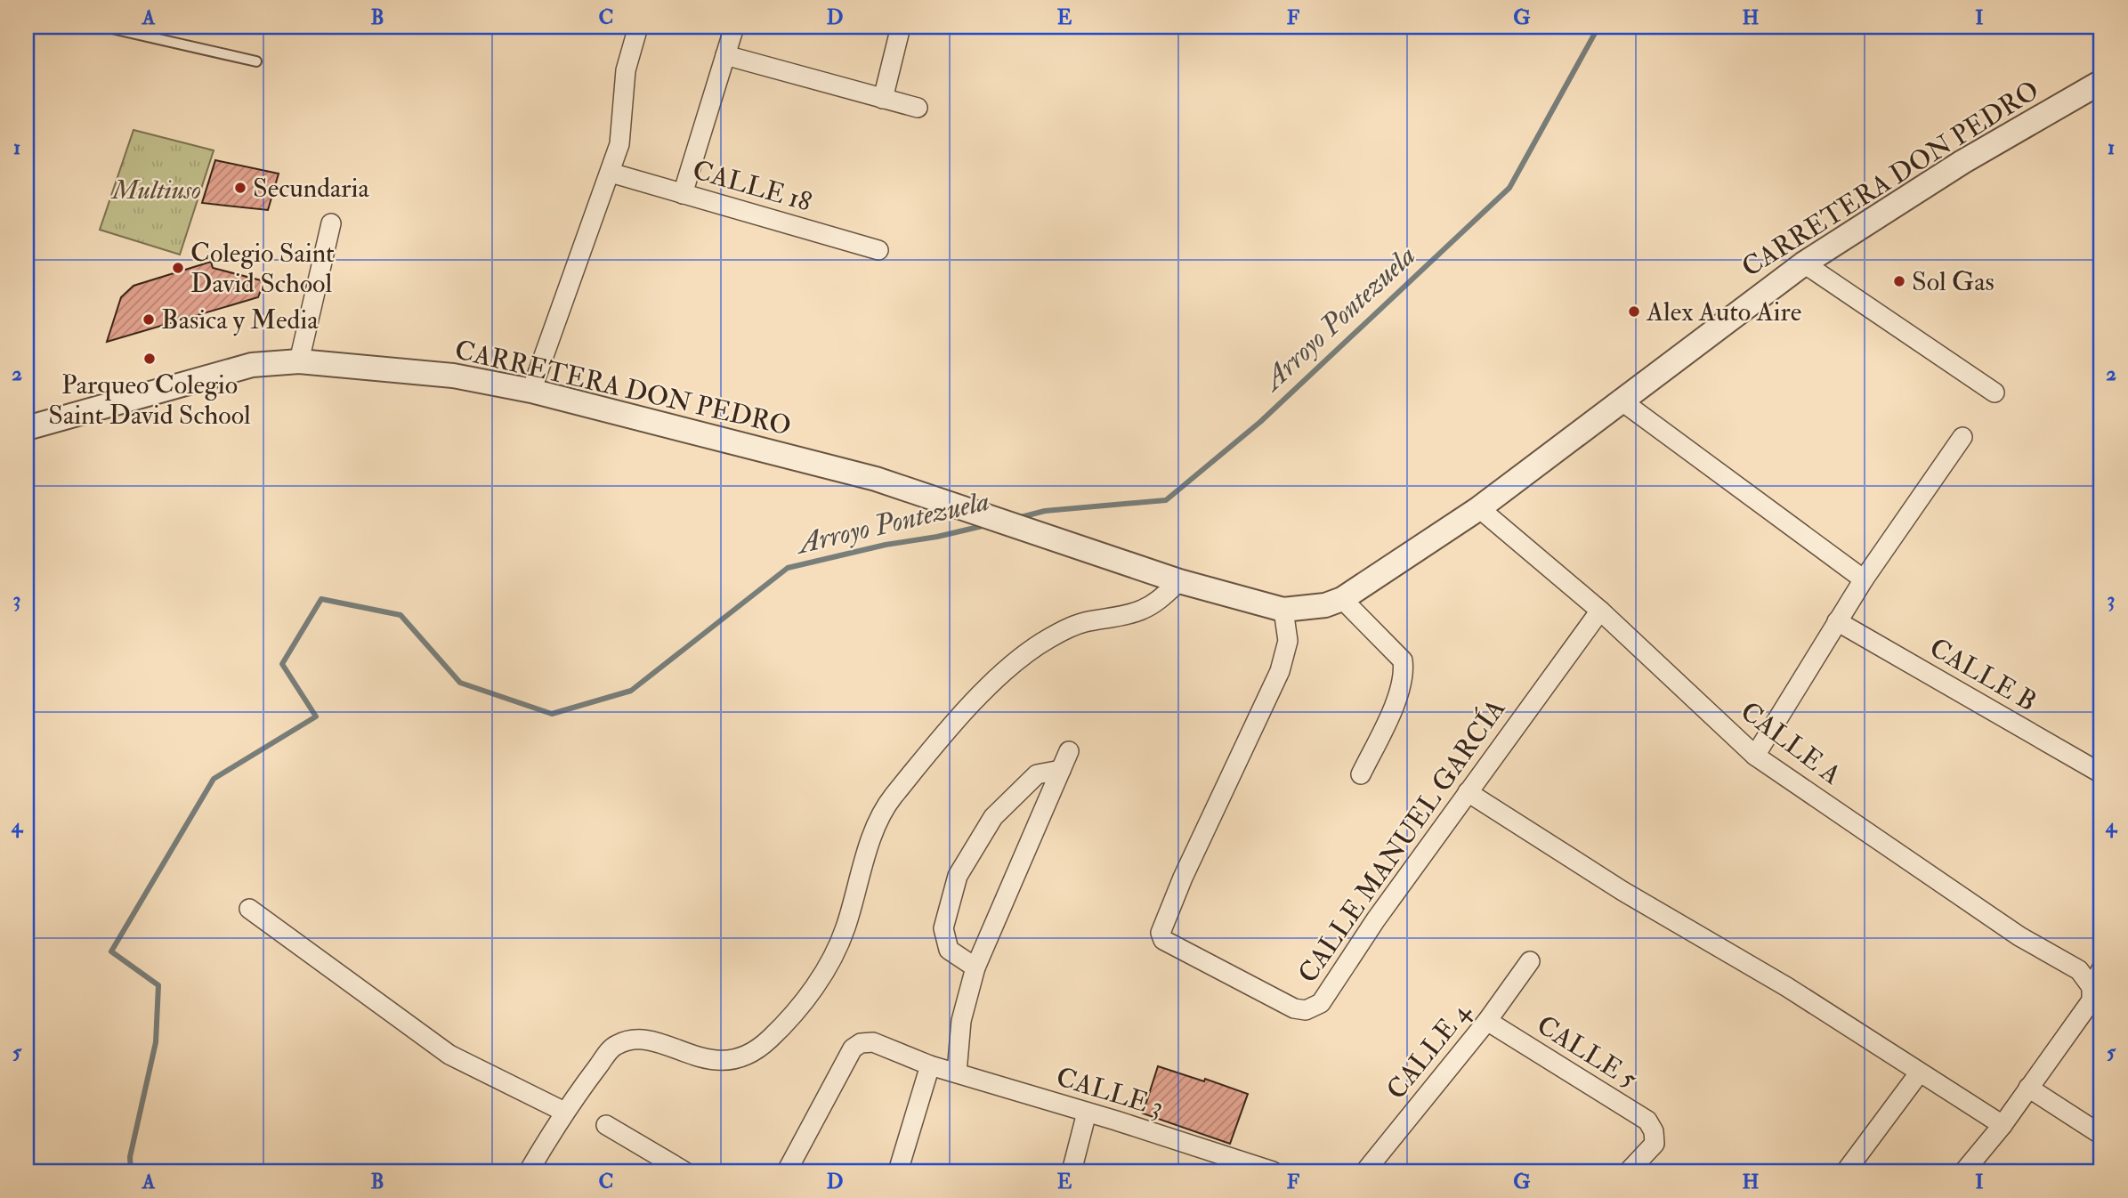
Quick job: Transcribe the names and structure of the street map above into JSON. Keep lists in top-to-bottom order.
{
  "streets": {
    "street": [
      "CARRETERA DON PEDRO",
      "CALLE 18",
      "CALLE B",
      "CALLE A",
      "CALLE MANUEL GARCÍA",
      "CALLE 4",
      "CALLE 5",
      "CALLE 3"
    ]
  },
  "crossings": [
    ["CARRETERA DON PEDRO", "CALLE A"],
    ["CARRETERA DON PEDRO", "CALLE MANUEL GARCÍA"],
    ["CALLE A", "CALLE MANUEL GARCÍA"],
    ["CALLE 4", "CALLE 5"]
  ],
  "water": ["Arroyo Pontezuela"],
  "parks": ["Multiuso"],
  "places": [
    "Secundaria",
    "Colegio Saint David School",
    "Sol Gas",
    "Alex Auto Aire",
    "Basica y Media",
    "Parqueo Colegio Saint David School"
  ],
  "grid": {
    "columns": [
      "A",
      "B",
      "C",
      "D",
      "E",
      "F",
      "G",
      "H",
      "I"
    ],
    "rows": [
      "1",
      "2",
      "3",
      "4",
      "5"
    ]
  }
}
